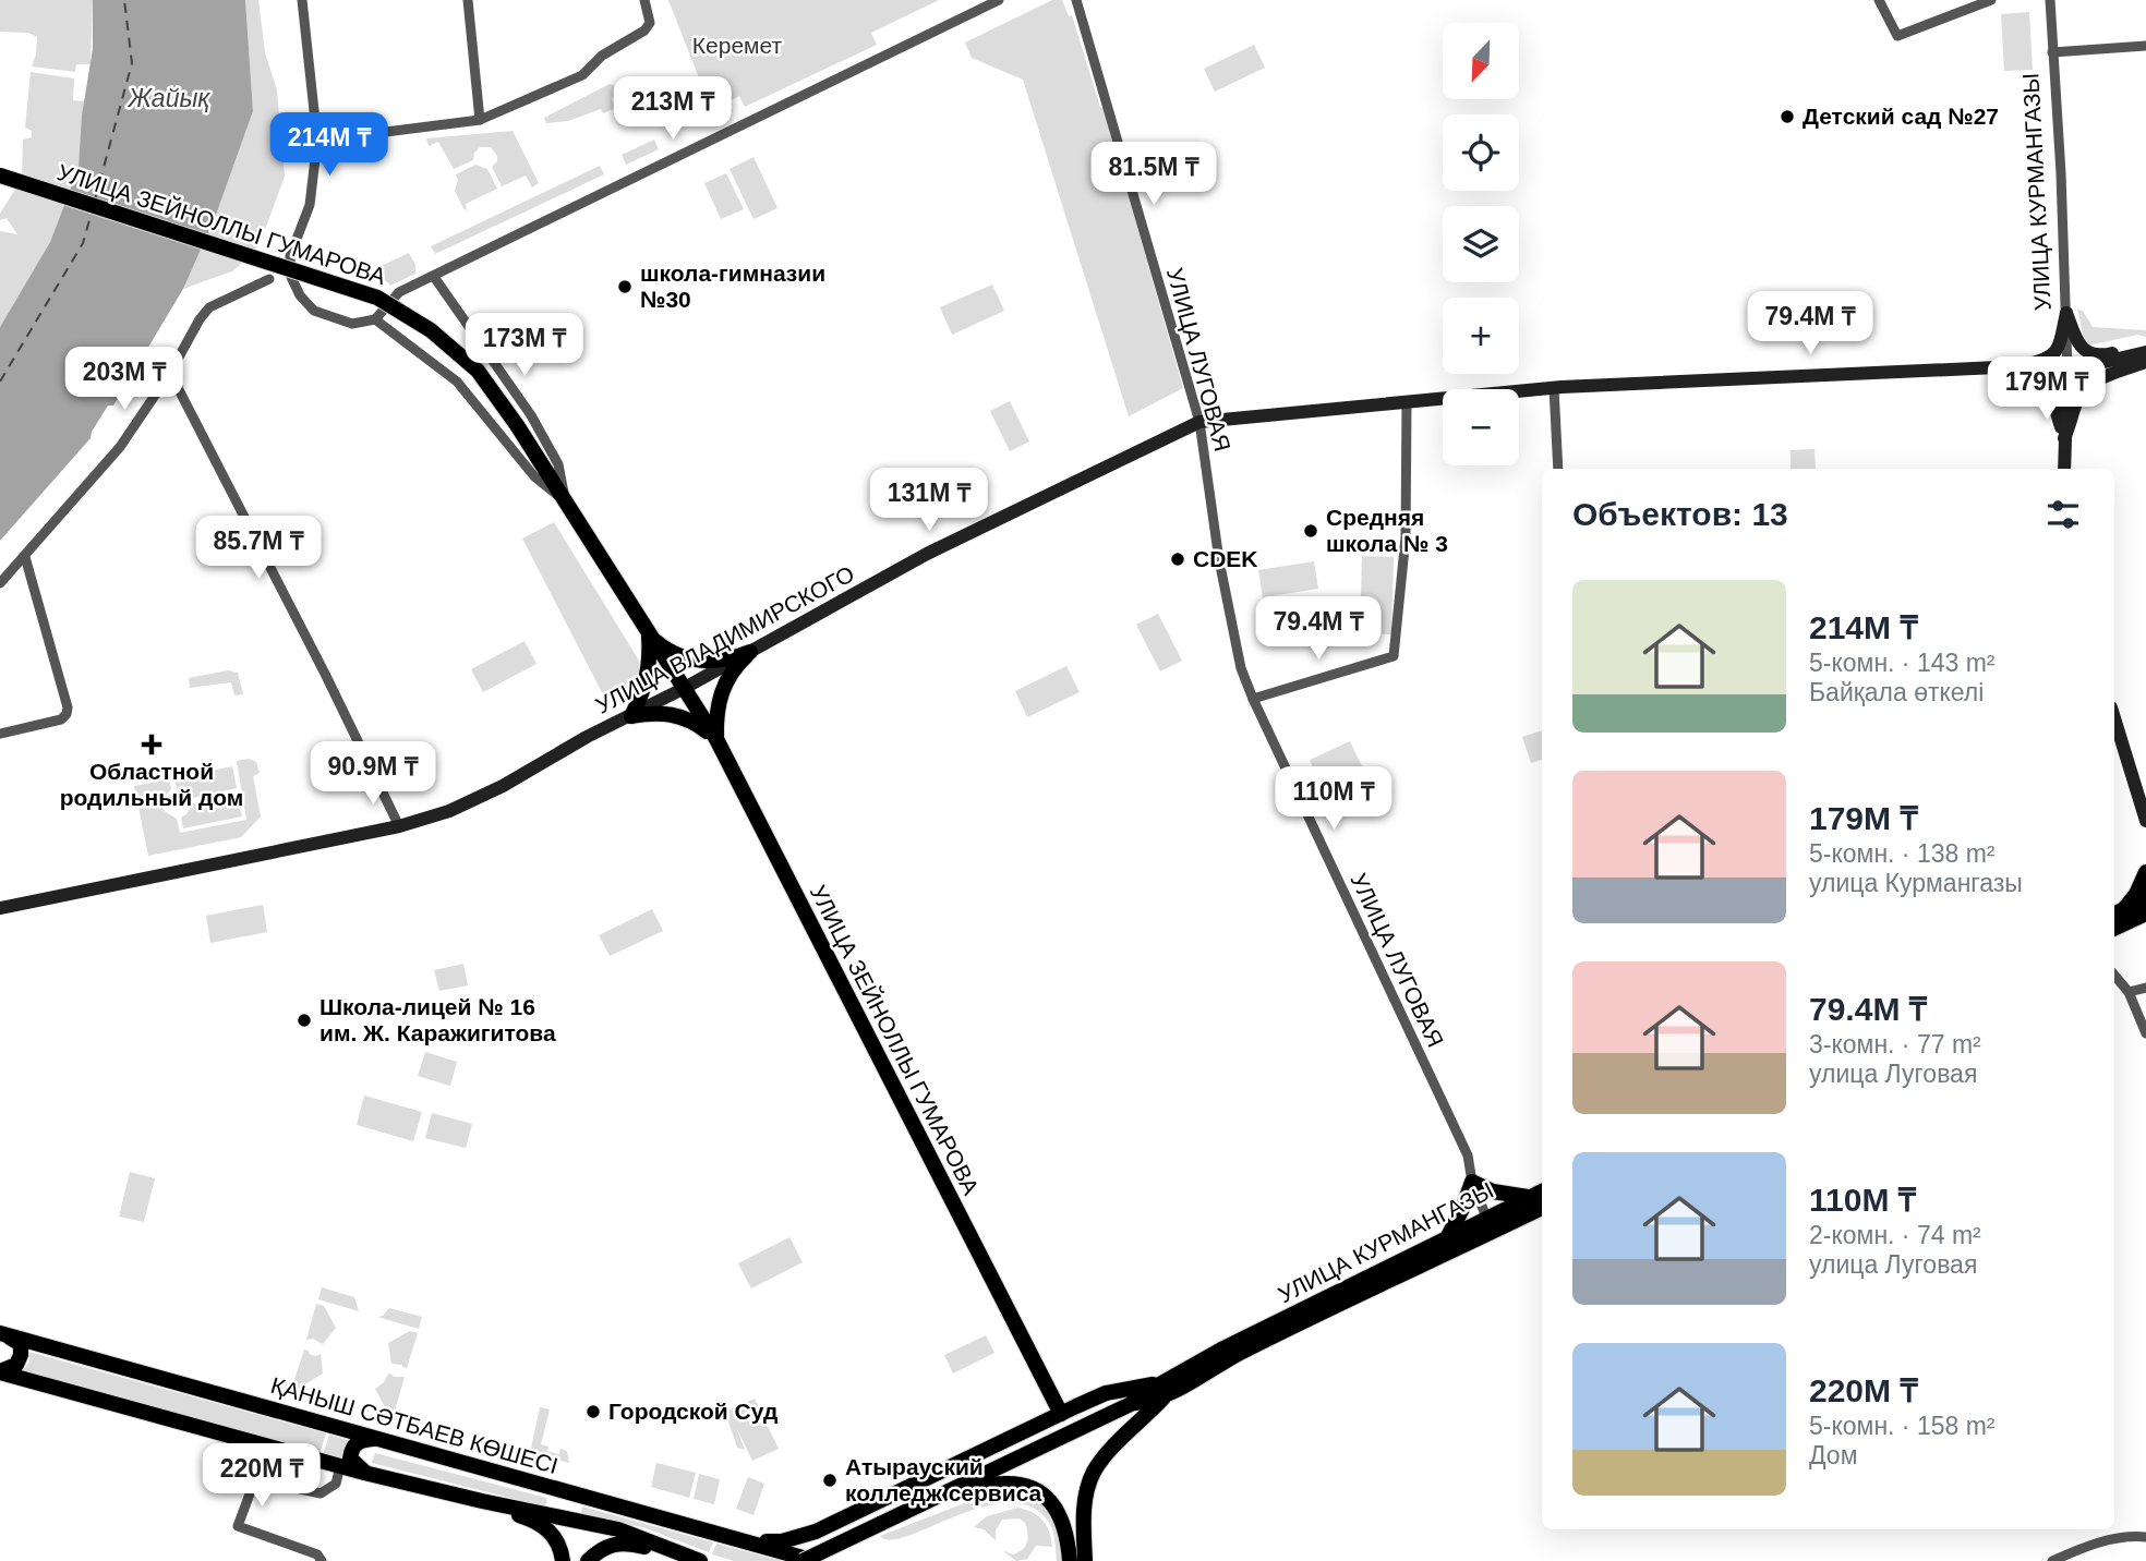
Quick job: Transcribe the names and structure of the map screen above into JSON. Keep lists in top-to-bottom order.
{
  "streets": {
    "main road": ["УЛИЦА КУРМАНГАЗЫ", "УЛИЦА ЗЕЙНОЛЛЫ ГУМАРОВА", "ҚАНЫШ СӘТБАЕВ КӨШЕСІ"],
    "street": ["УЛИЦА ЛУГОВАЯ", "УЛИЦА ВЛАДИМИРСКОГО"]
  },
  "crossings": [
    ["УЛИЦА КУРМАНГАЗЫ", "УЛИЦА ЛУГОВАЯ"],
    ["УЛИЦА КУРМАНГАЗЫ", "УЛИЦА ВЛАДИМИРСКОГО"],
    ["УЛИЦА ЗЕЙНОЛЛЫ ГУМАРОВА", "УЛИЦА ВЛАДИМИРСКОГО"],
    ["УЛИЦА ЛУГОВАЯ", "УЛИЦА ВЛАДИМИРСКОГО"]
  ],
  "water": ["Жайық"],
  "parks": ["Керемет"],
  "places": {
    "other": [
      "Детский сад №27",
      "школа-гимназии №30",
      "Средняя школа № 3",
      "CDEK",
      "Школа-лицей № 16 им. Ж. Каражигитова",
      "Городской Суд",
      "Атырауский колледж сервиса"
    ],
    "health": ["Областной родильный дом"]
  },
  "north": "bottom left",
  "page": {
    "map_buttons": ["+", "−"],
    "price": [
      "213M ₸",
      "214M ₸",
      "81.5M ₸",
      "79.4M ₸",
      "173M ₸",
      "203M ₸",
      "179M ₸",
      "131M ₸",
      "85.7M ₸",
      "79.4M ₸",
      "90.9M ₸",
      "110M ₸",
      "220M ₸"
    ],
    "heading": "Объектов: 13",
    "list": [
      {
        "name": "214M ₸",
        "note": "5-комн. · 143 m² · Байқала өткелі"
      },
      {
        "name": "179M ₸",
        "note": "5-комн. · 138 m² · улица Курмангазы"
      },
      {
        "name": "79.4M ₸",
        "note": "3-комн. · 77 m² · улица Луговая"
      },
      {
        "name": "110M ₸",
        "note": "2-комн. · 74 m² · улица Луговая"
      },
      {
        "name": "220M ₸",
        "note": "5-комн. · 158 m² · Дом"
      }
    ]
  }
}
